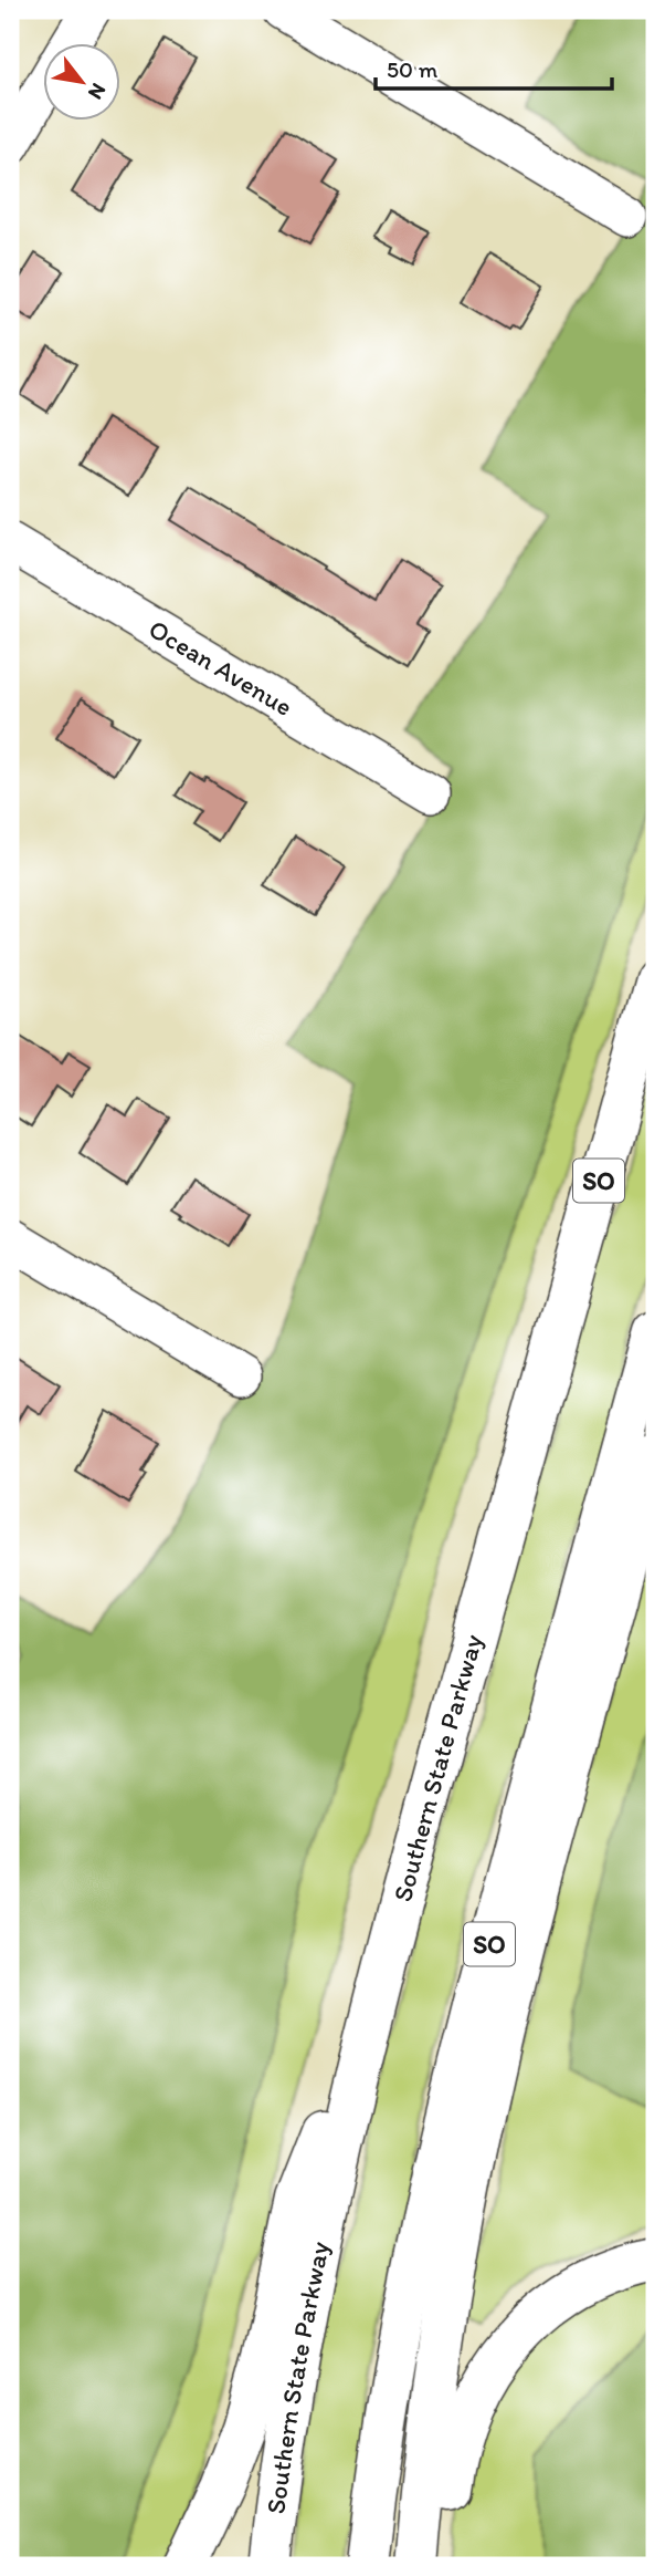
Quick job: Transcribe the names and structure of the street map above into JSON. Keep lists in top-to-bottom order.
{
  "streets": {
    "highway": ["SO", "Southern State Parkway"],
    "street": ["Ocean Avenue"]
  },
  "scale_bar": "50 m",
  "north": "bottom right"
}
